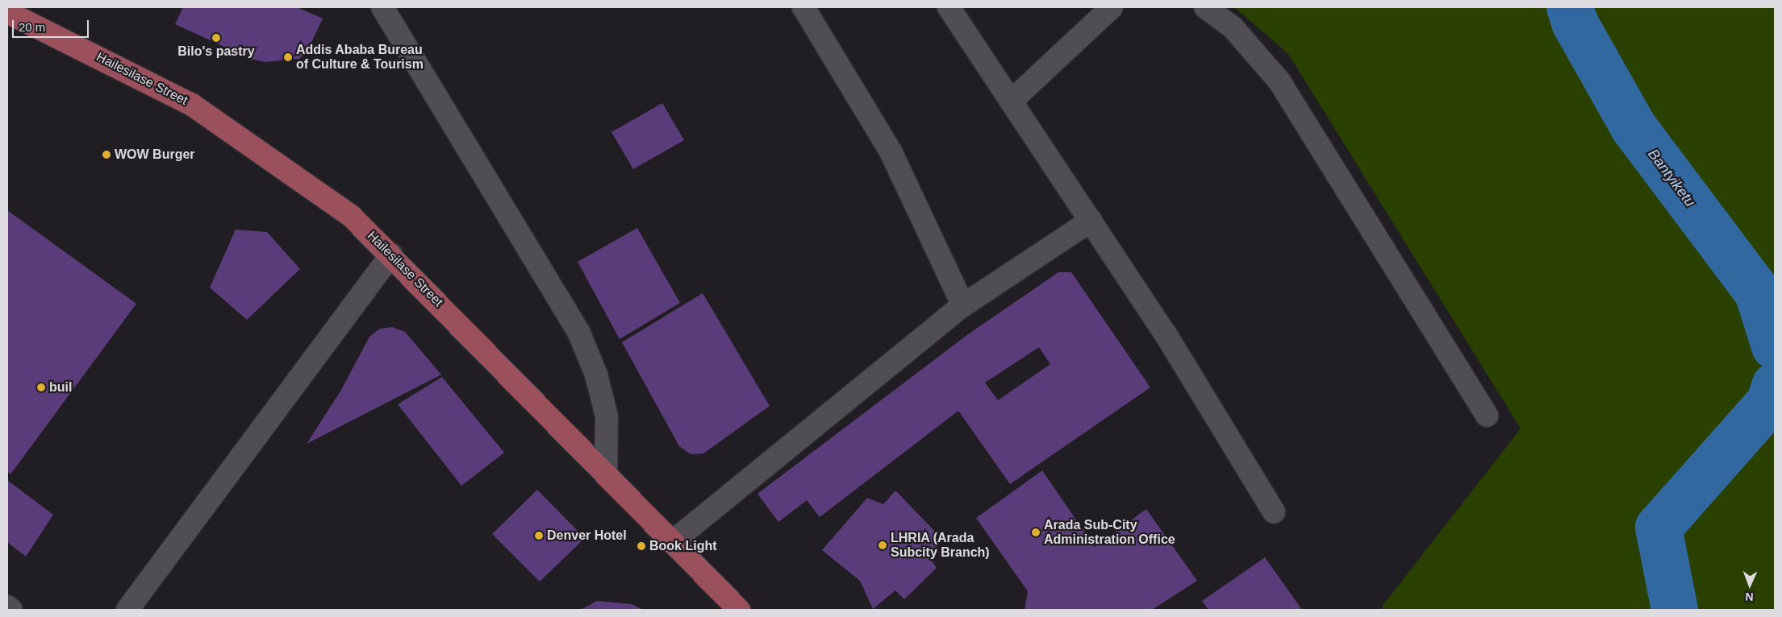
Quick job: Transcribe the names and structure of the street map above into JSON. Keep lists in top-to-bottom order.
{
  "streets": {
    "main road": ["Hailesilase Street"]
  },
  "water": ["Bantyiketu"],
  "places": [
    "Bilo's pastry",
    "Addis Ababa Bureau of Culture & Tourism",
    "WOW Burger",
    "buil",
    "Arada Sub-City Administration Office",
    "Denver Hotel",
    "LHRIA (Arada Subcity Branch)",
    "Book Light"
  ],
  "scale_bar": "20 m",
  "north": "bottom"
}
